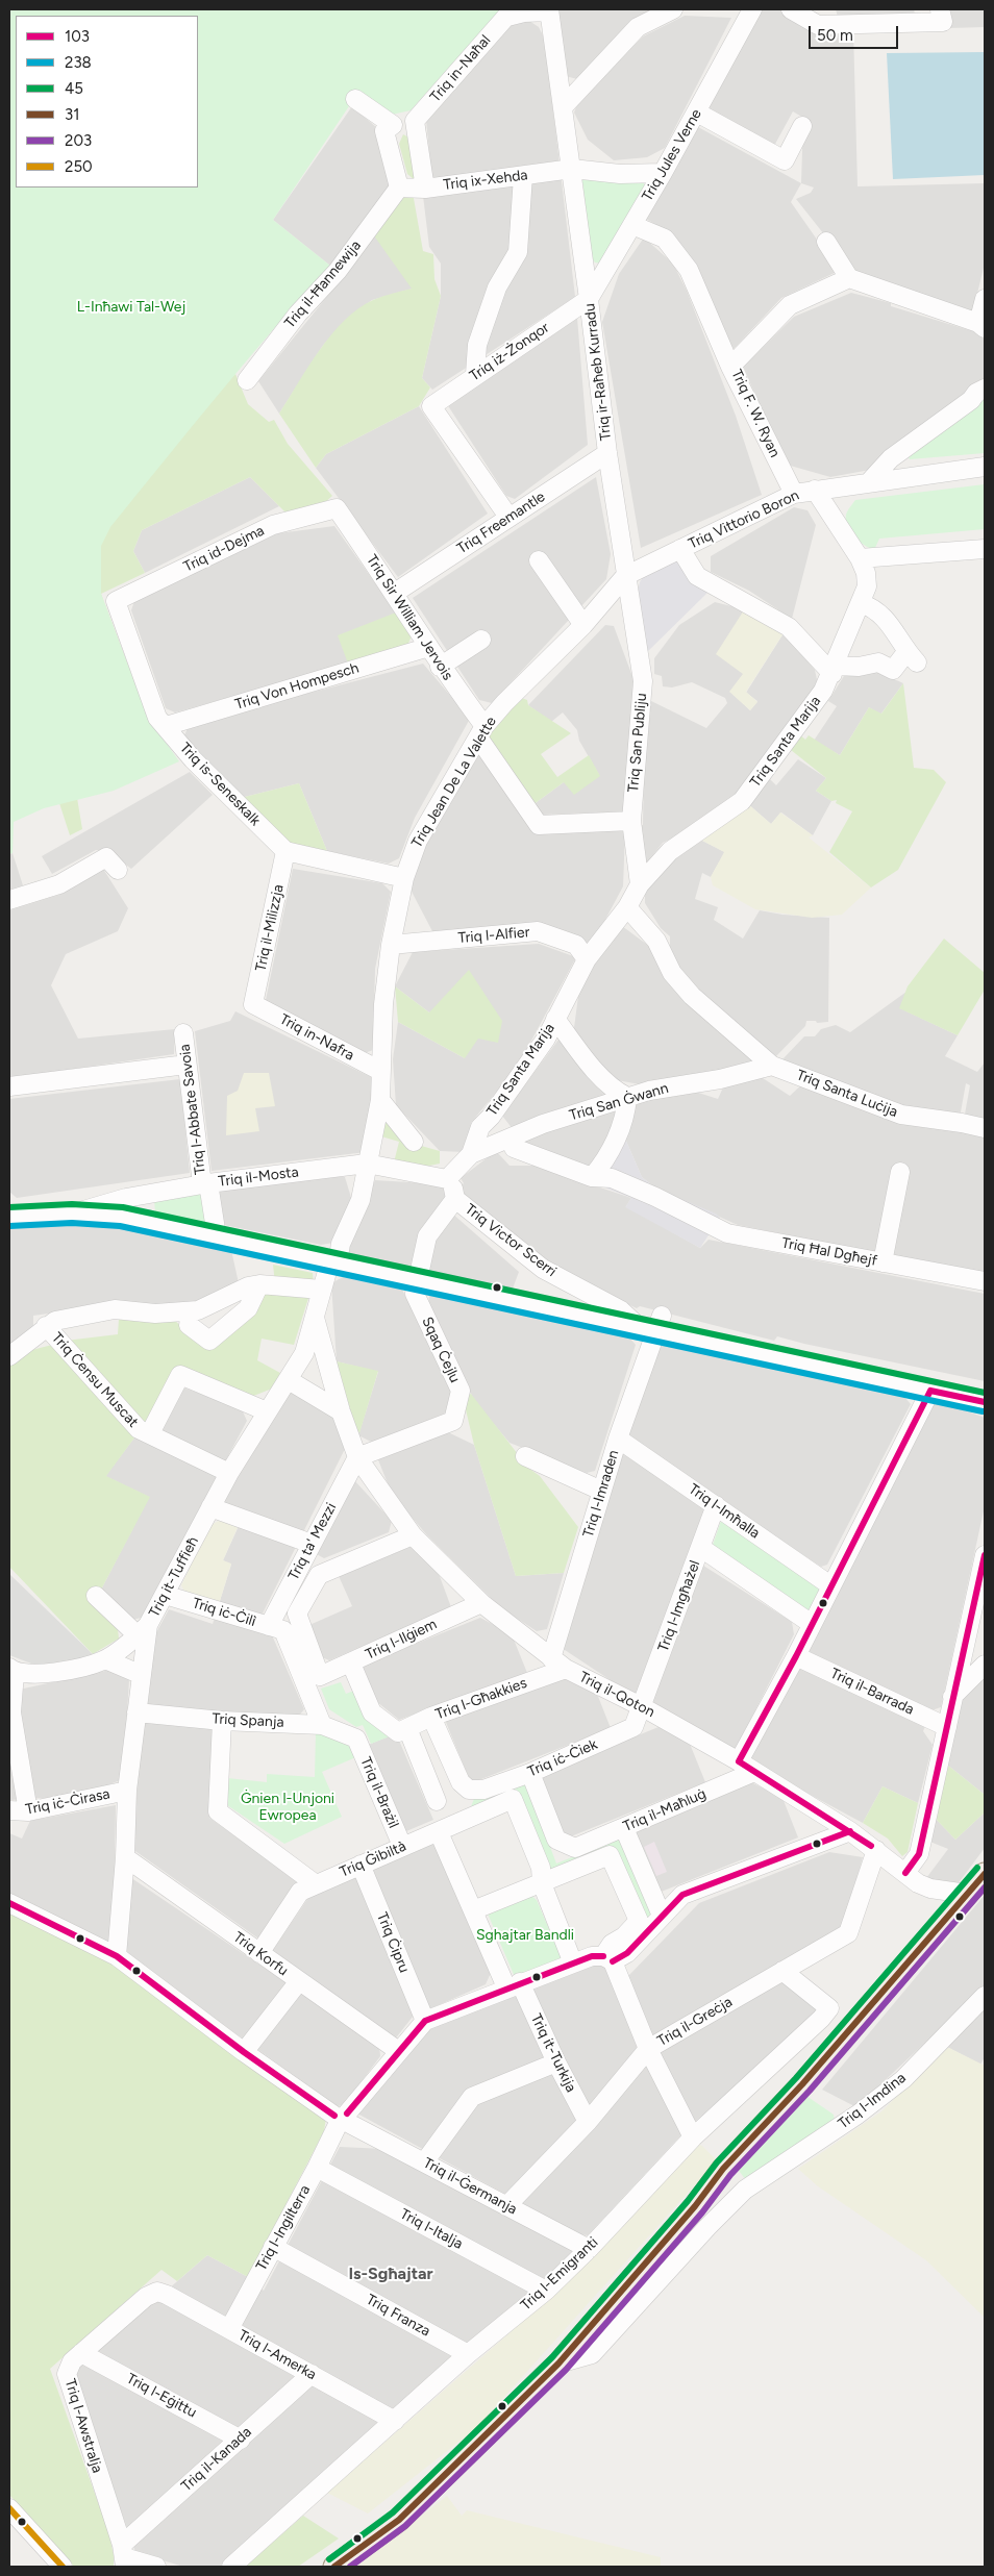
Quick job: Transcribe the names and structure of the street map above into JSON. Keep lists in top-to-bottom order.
{
  "streets": {
    "street": [
      "Triq in-Naħal",
      "Triq Jules Verne",
      "Triq ix-Xehda",
      "Triq il-Ħannewija",
      "Triq iż-Żonqor",
      "Triq ir-Raħeb Kurradu",
      "Triq F. W. Ryan",
      "Triq Vittorio Boron",
      "Triq Freemantle",
      "Triq id-Dejma",
      "Triq Sir William Jervois",
      "Triq Von Hompesch",
      "Triq Santa Marija",
      "Triq San Publiju",
      "Triq Jean De La Valette",
      "Triq is-Seneskalk",
      "Triq il-Milizzja",
      "Triq l-Alfier",
      "Triq in-Nafra",
      "Triq Santa Luċija",
      "Triq San Ġwann",
      "Triq l-Abbate Savoia",
      "Triq il-Mosta",
      "Triq Victor Scerri",
      "Triq Ħal Dgħejf",
      "Sqaq Ċejlu",
      "Triq Ċensu Muscat",
      "Triq l-Imraden",
      "Triq l-Imħalla",
      "Triq ta' Mezzi",
      "Triq it-Tuffieħ",
      "Triq l-Imgħażel",
      "Triq iċ-Ċilì",
      "Triq l-Ilġiem",
      "Triq il-Barrada",
      "Triq il-Qoton",
      "Triq l-Għakkies",
      "Triq Spanja",
      "Triq iċ-Ċiek",
      "Triq il-Brażil",
      "Triq iċ-Ċirasa",
      "Triq il-Maħluġ",
      "Triq Ġibiltà",
      "Triq Ċipru",
      "Triq Korfu",
      "Triq il-Greċja",
      "Triq it-Turkija",
      "Triq l-Imdina",
      "Triq il-Ġermanja",
      "Triq l-Ingilterra",
      "Triq l-Italja",
      "Triq l-Emigranti",
      "Triq Franza",
      "Triq l-Amerka",
      "Triq l-Eġittu",
      "Triq l-Awstralja",
      "Triq il-Kanada"
    ]
  },
  "crossings": [
    ["Triq in-Naħal", "Triq ir-Raħeb Kurradu"],
    ["Triq Jules Verne", "Triq iż-Żonqor"],
    ["Triq Jules Verne", "Triq ir-Raħeb Kurradu"],
    ["Triq ix-Xehda", "Triq il-Ħannewija"],
    ["Triq ix-Xehda", "Triq ir-Raħeb Kurradu"],
    ["Triq iż-Żonqor", "Triq ir-Raħeb Kurradu"],
    ["Triq iż-Żonqor", "Triq Freemantle"],
    ["Triq ir-Raħeb Kurradu", "Triq Vittorio Boron"],
    ["Triq ir-Raħeb Kurradu", "Triq Freemantle"],
    ["Triq ir-Raħeb Kurradu", "Triq San Publiju"],
    ["Triq ir-Raħeb Kurradu", "Triq Jean De La Valette"],
    ["Triq F. W. Ryan", "Triq Vittorio Boron"],
    ["Triq Vittorio Boron", "Triq Santa Marija"],
    ["Triq Vittorio Boron", "Triq San Publiju"],
    ["Triq Vittorio Boron", "Triq Jean De La Valette"],
    ["Triq Freemantle", "Triq Sir William Jervois"],
    ["Triq id-Dejma", "Triq Sir William Jervois"],
    ["Triq id-Dejma", "Triq is-Seneskalk"],
    ["Triq Sir William Jervois", "Triq Von Hompesch"],
    ["Triq Sir William Jervois", "Triq San Publiju"],
    ["Triq Sir William Jervois", "Triq Jean De La Valette"],
    ["Triq Von Hompesch", "Triq is-Seneskalk"],
    ["Triq Santa Marija", "Triq San Publiju"],
    ["Triq Santa Marija", "Triq l-Alfier"],
    ["Triq Santa Marija", "Triq San Ġwann"],
    ["Triq Santa Marija", "Triq il-Mosta"],
    ["Triq Santa Marija", "Triq Victor Scerri"],
    ["Triq San Publiju", "Triq Jean De La Valette"],
    ["Triq Jean De La Valette", "Triq l-Alfier"],
    ["Triq Jean De La Valette", "Triq in-Nafra"],
    ["Triq Jean De La Valette", "Triq il-Mosta"],
    ["Triq Jean De La Valette", "Triq it-Tuffieħ"],
    ["Triq is-Seneskalk", "Triq il-Milizzja"],
    ["Triq il-Milizzja", "Triq in-Nafra"],
    ["Triq Santa Luċija", "Triq San Ġwann"],
    ["Triq San Ġwann", "Triq Ħal Dgħejf"],
    ["Triq l-Abbate Savoia", "Triq il-Mosta"],
    ["Triq il-Mosta", "Triq Victor Scerri"],
    ["Triq Victor Scerri", "Sqaq Ċejlu"],
    ["Triq Victor Scerri", "Triq l-Imraden"],
    ["Sqaq Ċejlu", "Triq ta' Mezzi"],
    ["Sqaq Ċejlu", "Triq il-Qoton"],
    ["Triq Ċensu Muscat", "Triq it-Tuffieħ"],
    ["Triq l-Imraden", "Triq l-Imħalla"],
    ["Triq l-Imraden", "Triq il-Qoton"],
    ["Triq l-Imraden", "Triq l-Għakkies"],
    ["Triq l-Imħalla", "Triq l-Imgħażel"],
    ["Triq ta' Mezzi", "Triq iċ-Ċilì"],
    ["Triq ta' Mezzi", "Triq il-Qoton"],
    ["Triq it-Tuffieħ", "Triq iċ-Ċilì"],
    ["Triq it-Tuffieħ", "Triq il-Qoton"],
    ["Triq it-Tuffieħ", "Triq Spanja"],
    ["Triq it-Tuffieħ", "Triq iċ-Ċirasa"],
    ["Triq it-Tuffieħ", "Triq Korfu"],
    ["Triq it-Tuffieħ", "Triq il-Ġermanja"],
    ["Triq l-Imgħażel", "Triq il-Qoton"],
    ["Triq l-Imgħażel", "Triq iċ-Ċiek"],
    ["Triq l-Ilġiem", "Triq il-Qoton"],
    ["Triq il-Qoton", "Triq l-Għakkies"],
    ["Triq il-Qoton", "Triq iċ-Ċiek"],
    ["Triq il-Qoton", "Triq il-Maħluġ"],
    ["Triq il-Qoton", "Triq il-Greċja"],
    ["Triq l-Għakkies", "Triq iċ-Ċiek"],
    ["Triq Spanja", "Triq il-Brażil"],
    ["Triq iċ-Ċiek", "Triq il-Maħluġ"],
    ["Triq il-Brażil", "Triq Ġibiltà"],
    ["Triq Ġibiltà", "Triq Ċipru"],
    ["Triq Ġibiltà", "Triq Korfu"],
    ["Triq Ġibiltà", "Triq it-Turkija"],
    ["Triq Ċipru", "Triq l-Ingilterra"],
    ["Triq Korfu", "Triq l-Ingilterra"],
    ["Triq il-Greċja", "Triq it-Turkija"],
    ["Triq il-Greċja", "Triq il-Ġermanja"],
    ["Triq il-Greċja", "Triq l-Emigranti"],
    ["Triq it-Turkija", "Triq l-Ingilterra"],
    ["Triq il-Ġermanja", "Triq l-Ingilterra"],
    ["Triq il-Ġermanja", "Triq l-Emigranti"],
    ["Triq l-Ingilterra", "Triq l-Italja"],
    ["Triq l-Ingilterra", "Triq Franza"],
    ["Triq l-Ingilterra", "Triq l-Amerka"],
    ["Triq l-Italja", "Triq l-Emigranti"],
    ["Triq l-Emigranti", "Triq Franza"],
    ["Triq l-Emigranti", "Triq l-Amerka"],
    ["Triq l-Amerka", "Triq l-Awstralja"],
    ["Triq l-Amerka", "Triq il-Kanada"],
    ["Triq l-Eġittu", "Triq l-Awstralja"],
    ["Triq l-Eġittu", "Triq il-Kanada"],
    ["Triq l-Awstralja", "Triq il-Kanada"]
  ],
  "districts": ["Is-Sgħajtar"],
  "parks": ["L-Inħawi Tal-Wej", "Ġnien l-Unjoni Ewropea", "Sghajtar Bandli"],
  "lines": [
    "transit line 45",
    "transit line 238",
    "transit line 103",
    "transit line 31",
    "transit line 203",
    "transit line 250"
  ],
  "legend": [
    "103",
    "238",
    "45",
    "31",
    "203",
    "250"
  ],
  "scale_bar": "50 m"
}
